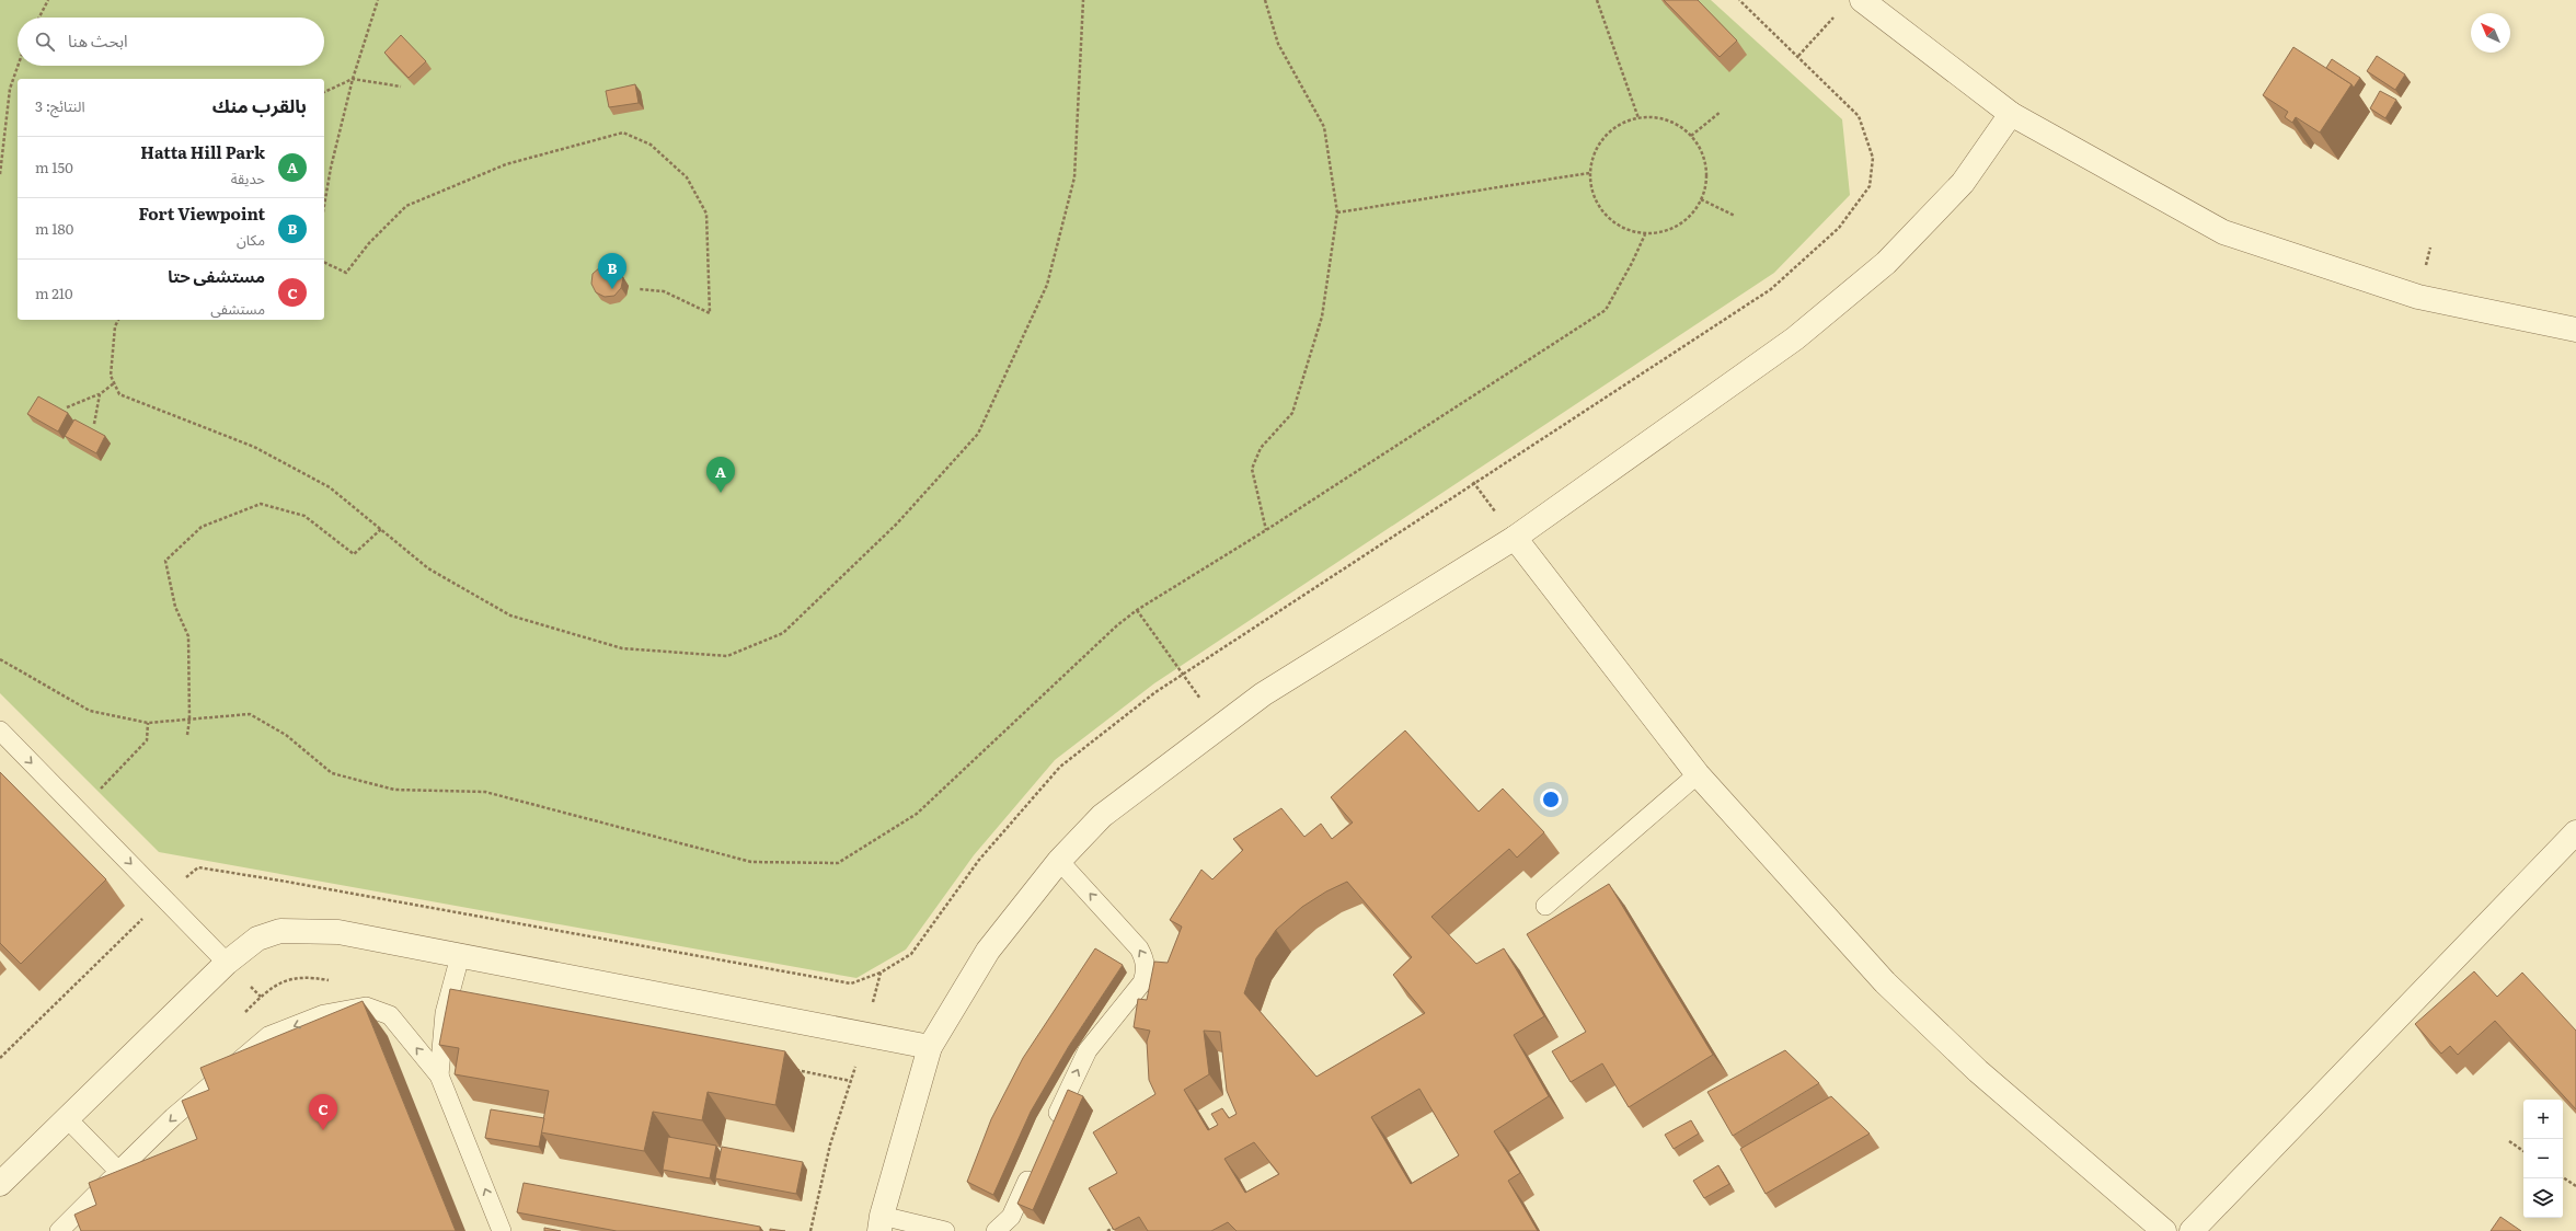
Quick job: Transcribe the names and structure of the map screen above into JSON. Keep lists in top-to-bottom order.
{
  "north": "top left",
  "page": {
    "search": "ابحث هنا",
    "heading": ["بالقرب منك", "النتائج: 3"],
    "list": [
      {
        "mark": "A",
        "name": "Hatta Hill Park",
        "note": "حديقة",
        "value": "150 m"
      },
      {
        "mark": "B",
        "name": "Fort Viewpoint",
        "note": "مكان",
        "value": "180 m"
      },
      {
        "mark": "C",
        "name": "مستشفى حتا",
        "note": "مستشفى",
        "value": "210 m"
      }
    ],
    "pins": ["B", "A", "C"],
    "map_buttons": ["+", "−"]
  }
}
